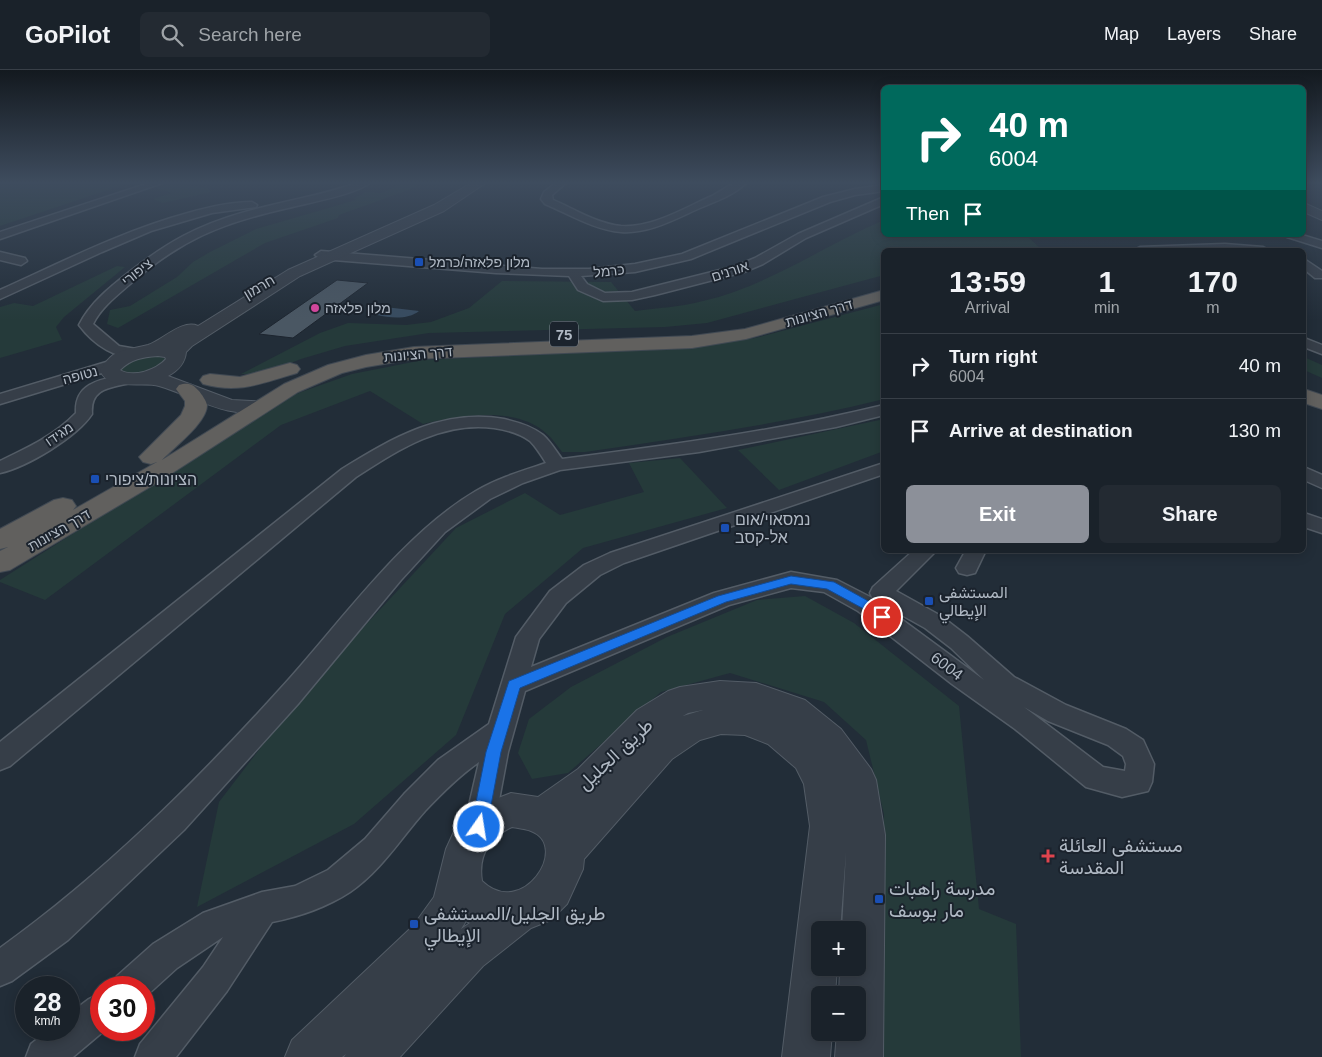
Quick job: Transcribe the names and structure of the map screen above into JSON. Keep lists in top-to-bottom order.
{
  "streets": {
    "highway": ["דרך הציונות", "75"],
    "street": [
      "כרמל",
      "אורנים",
      "ציפורי",
      "חרמון",
      "נטופה",
      "מגידו",
      "6004",
      "طريق الجليل"
    ]
  },
  "crossings": [
    ["כרמל", "אורנים"],
    ["כרמל", "חרמון"],
    ["ציפורי", "חרמון"],
    ["ציפורי", "נטופה"],
    ["ציפורי", "מגידו"],
    ["חרמון", "נטופה"],
    ["חרמון", "מגידו"],
    ["נטופה", "מגידו"]
  ],
  "places": {
    "transit": [
      "מלון פלאזה/כרמל",
      "הציונות/ציפורי",
      "נמסאוי/אום אל-קסב",
      "المستشفى الإيطالي",
      "مدرسة راهبات مار يوسف",
      "طريق الجليل/المستشفى الإيطالي"
    ],
    "other": ["מלון פלאזה"],
    "health": ["مستشفى العائلة المقدسة"]
  },
  "page": {
    "header": "GoPilot",
    "search": "Search here",
    "nav": ["Map", "Layers", "Share"],
    "turn": ["40 m", "6004"],
    "then": "Then",
    "eta": [
      "13:59",
      "Arrival",
      "1",
      "min",
      "170",
      "m"
    ],
    "list": [
      {
        "name": "Turn right",
        "note": "6004",
        "value": "40 m"
      },
      {
        "name": "Arrive at destination",
        "value": "130 m"
      }
    ],
    "buttons": ["Exit", "Share"],
    "map_buttons": ["+", "−"],
    "speed": "28 km/h",
    "limit": "30"
  }
}
